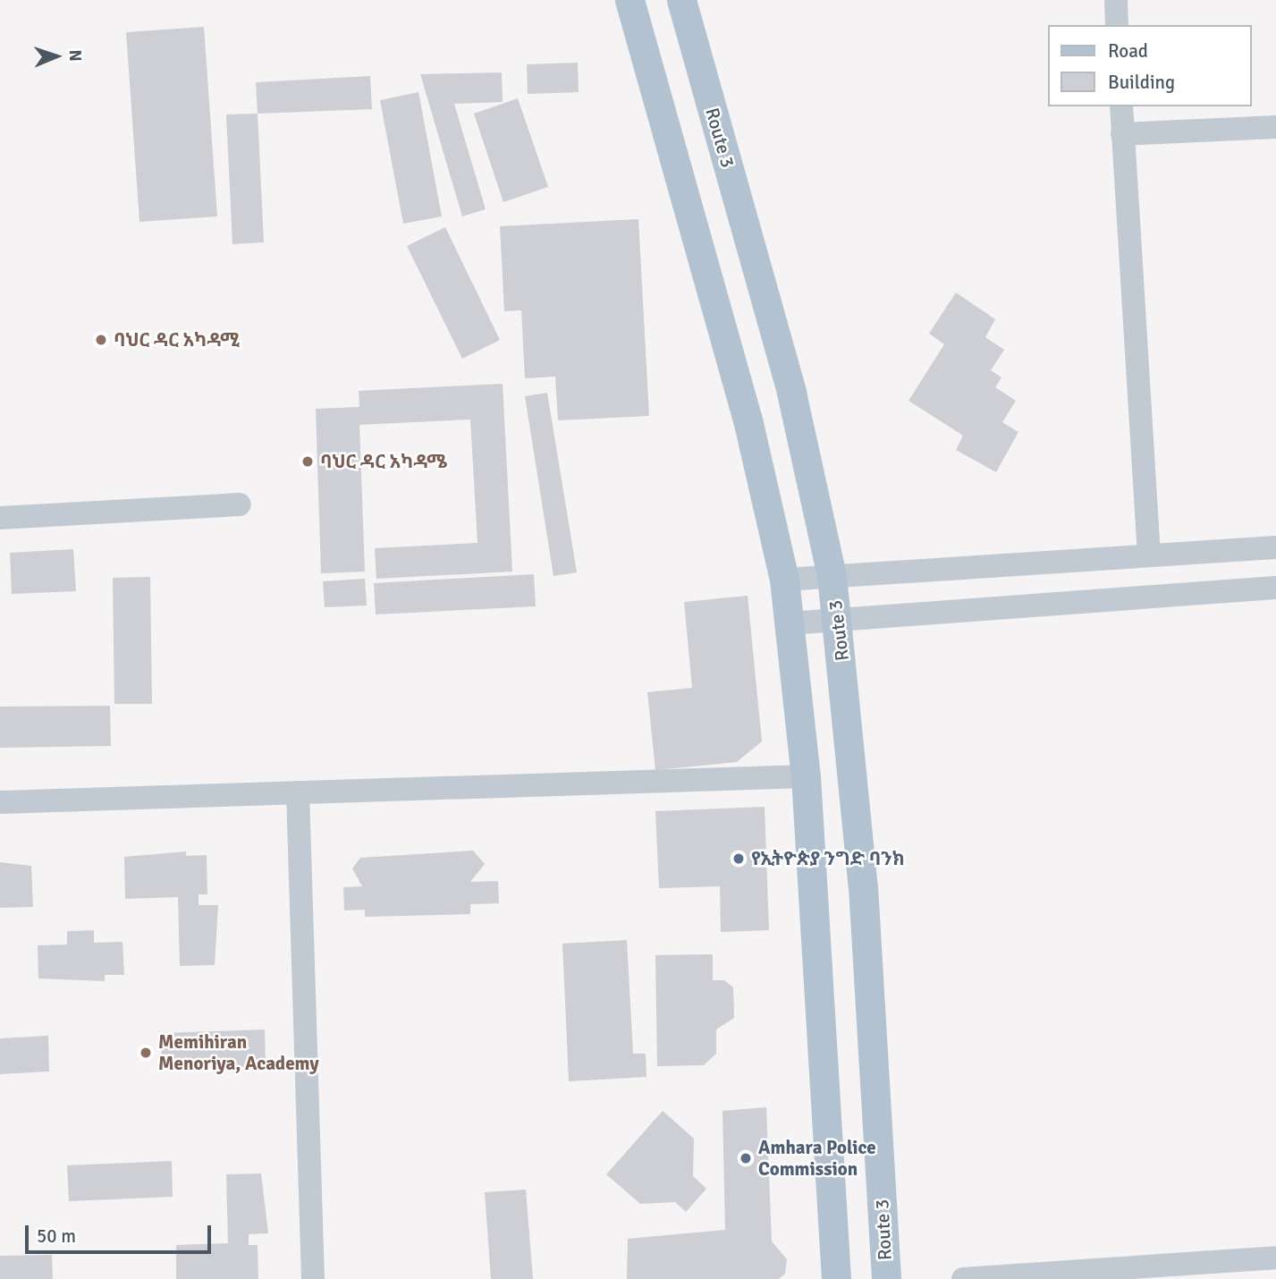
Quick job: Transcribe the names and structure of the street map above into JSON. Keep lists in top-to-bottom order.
{
  "streets": {
    "main road": ["Route 3"]
  },
  "places": [
    "ባህር ዳር አካዳሚ",
    "ባህር ዳር አካዳሜ",
    "የኢትዮጵያ ንግድ ባንክ",
    "Memihiran Menoriya, Academy",
    "Amhara Police Commission"
  ],
  "legend": ["Road", "Building"],
  "scale_bar": "50 m",
  "north": "right"
}
